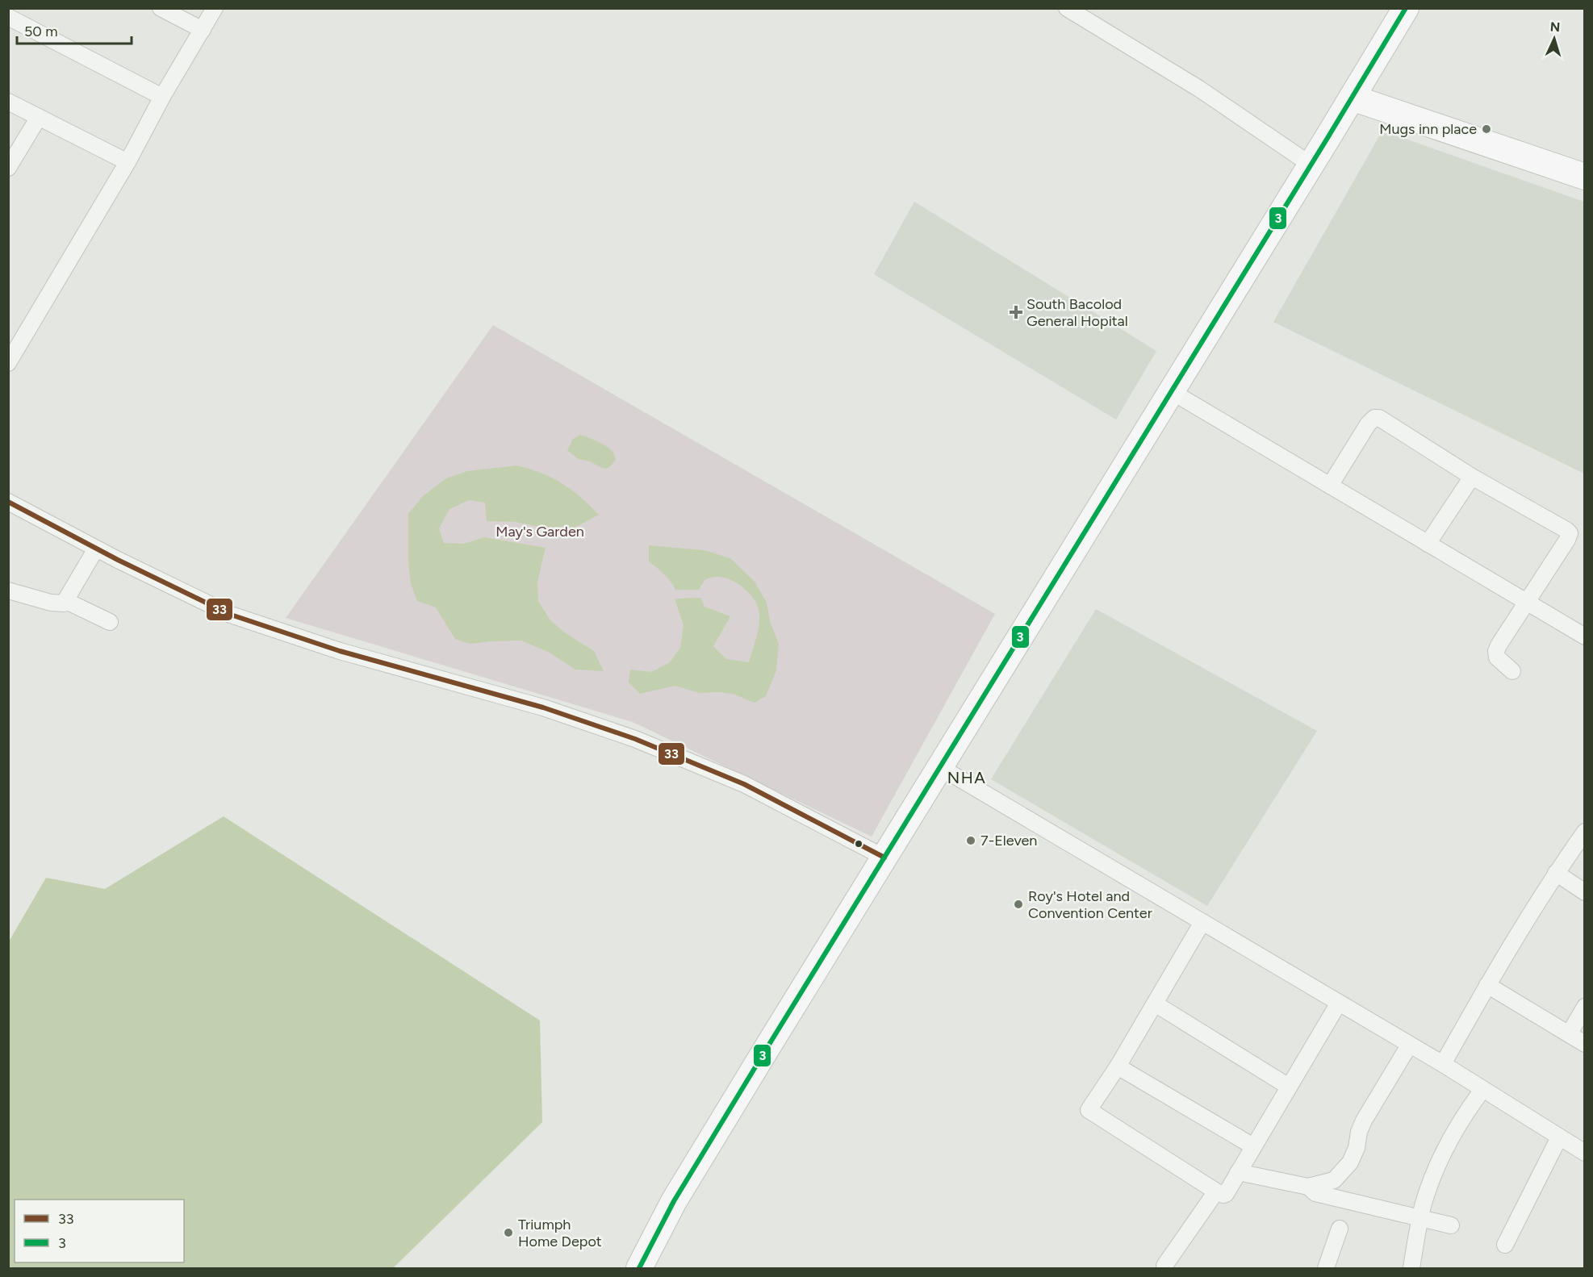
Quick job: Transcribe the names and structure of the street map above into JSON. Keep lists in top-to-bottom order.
{
  "districts": ["NHA"],
  "parks": ["May's Garden"],
  "places": {
    "other": [
      "Mugs inn place",
      "7-Eleven",
      "Roy's Hotel and Convention Center",
      "Triumph Home Depot"
    ],
    "health": ["South Bacolod General Hopital"]
  },
  "lines": ["transit line 3", "transit line 33"],
  "legend": ["33", "3"],
  "scale_bar": "50 m",
  "north": "top"
}
